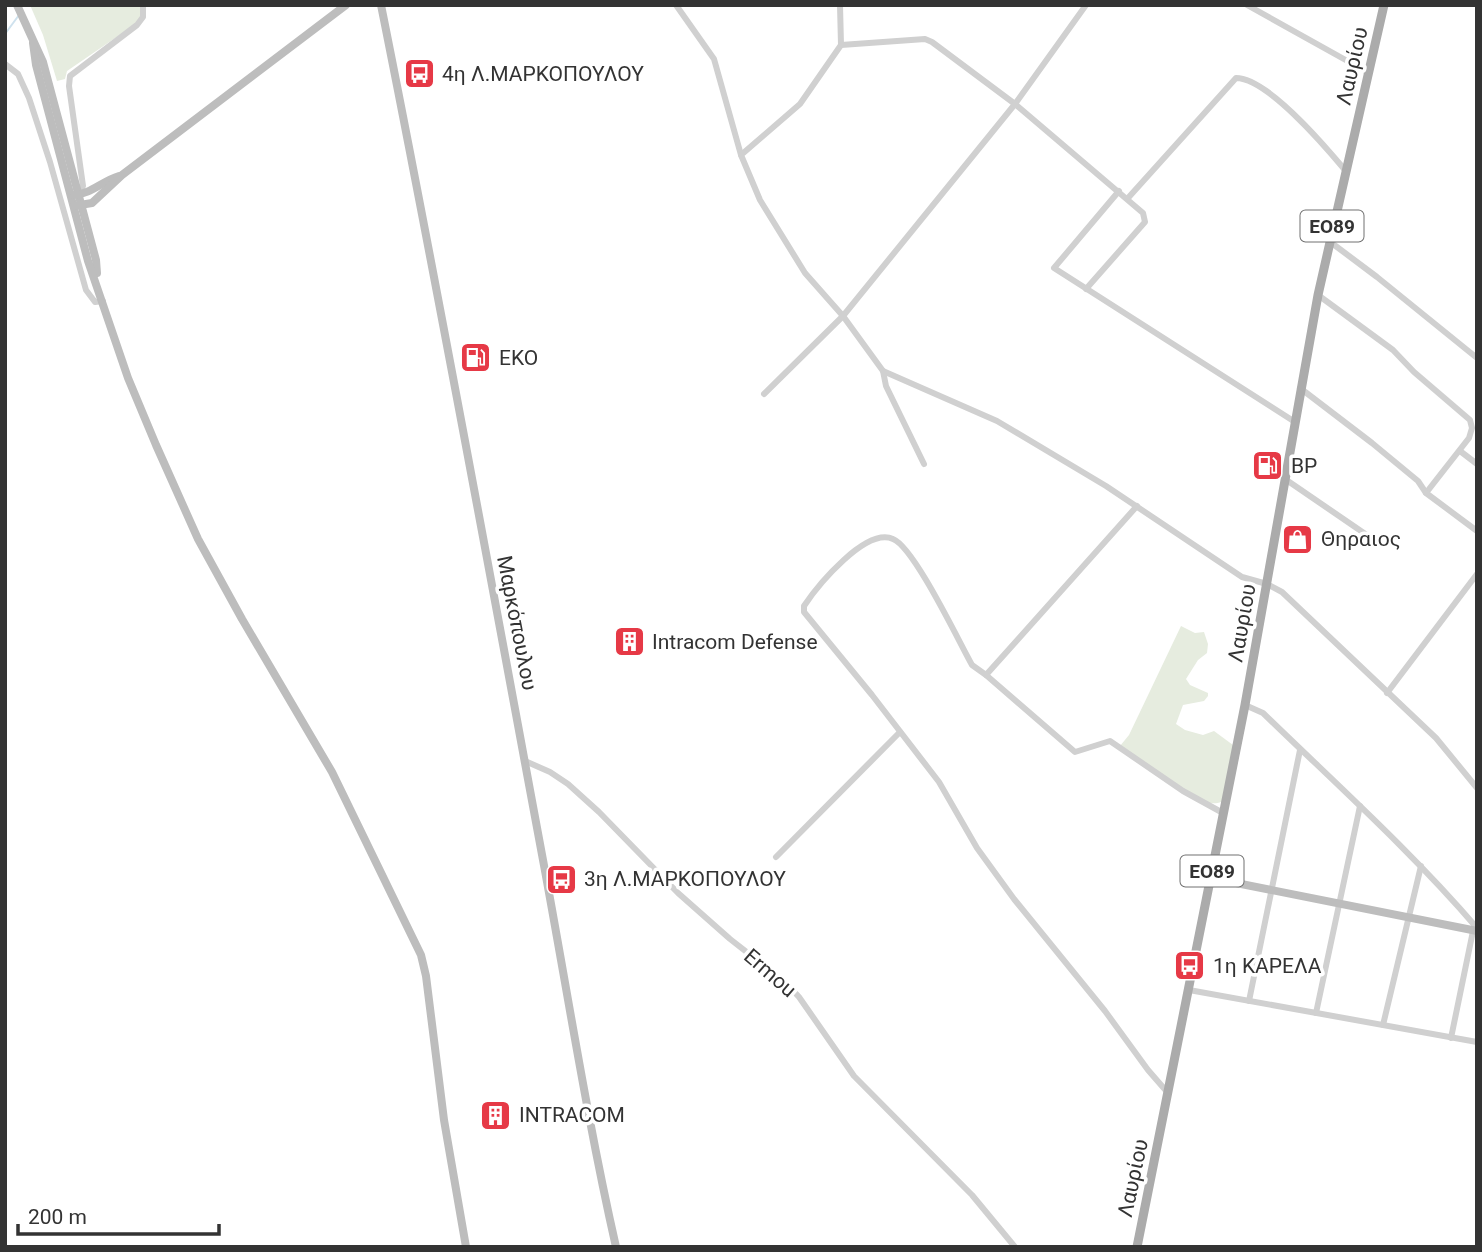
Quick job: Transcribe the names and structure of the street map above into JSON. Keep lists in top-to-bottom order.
{
  "streets": {
    "main road": ["Λαυρίου", "ΕΟ89"],
    "street": ["Μαρκόπουλου", "Ermou"]
  },
  "crossings": [
    ["Μαρκόπουλου", "Ermou"]
  ],
  "places": {
    "bus stop": ["4η Λ.ΜΑΡΚΟΠΟΥΛΟΥ", "3η Λ.ΜΑΡΚΟΠΟΥΛΟΥ", "1η ΚΑΡΕΛΑ"],
    "fuel station": ["EKO", "BP"],
    "shop": ["Θηραιος"],
    "building": ["Intracom Defense", "INTRACOM"]
  },
  "scale_bar": "200 m"
}
